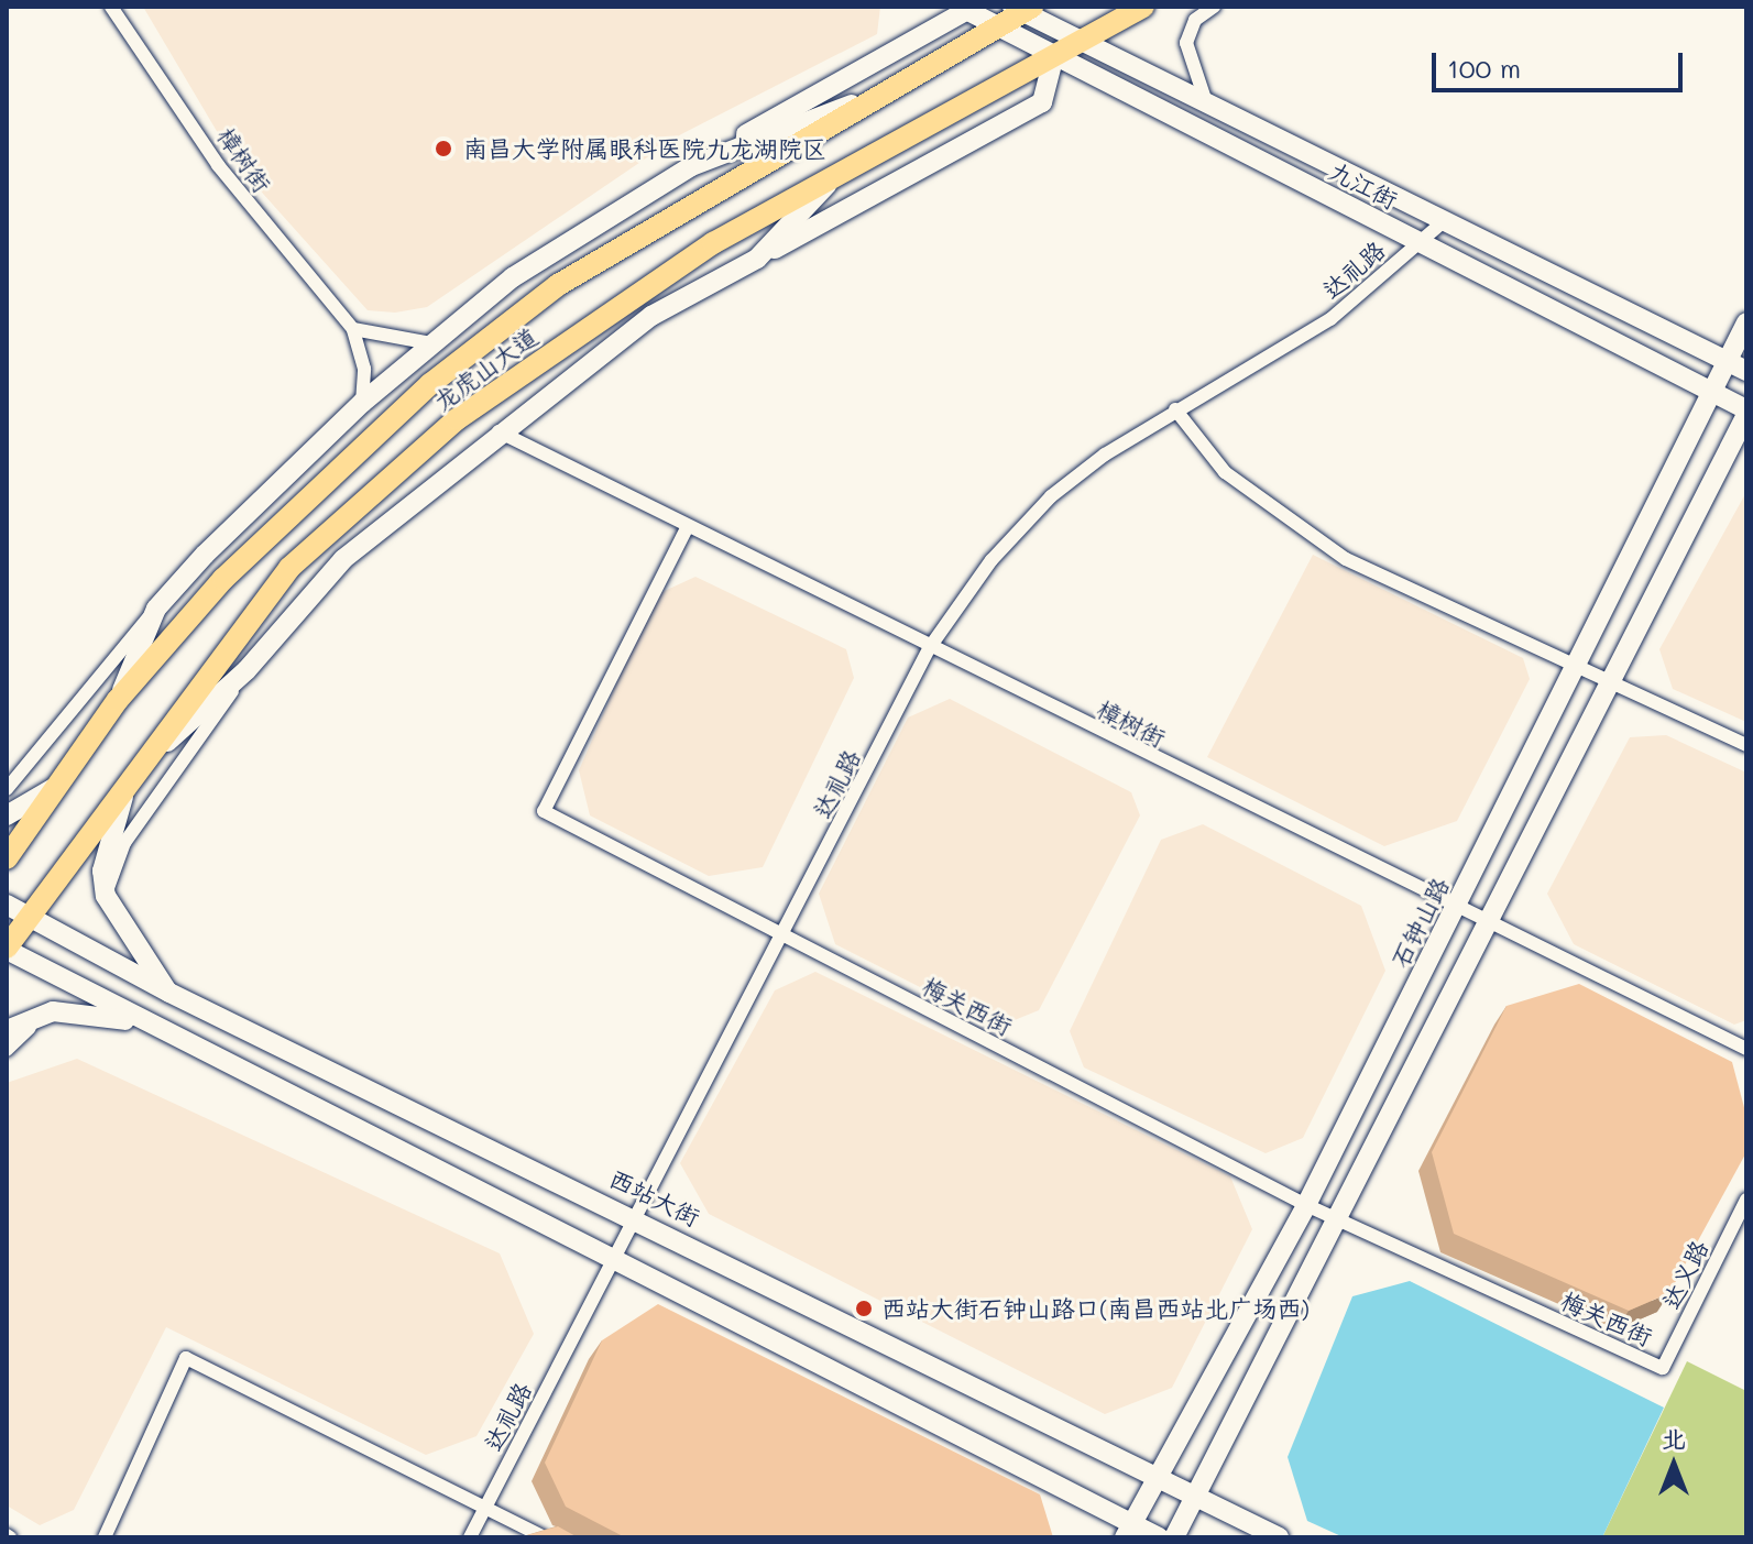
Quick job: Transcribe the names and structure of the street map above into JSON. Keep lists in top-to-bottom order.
{
  "streets": {
    "main road": [
      "九江街",
      "龙虎山大道",
      "石钟山路",
      "西站大街"
    ],
    "street": [
      "樟树街",
      "达礼路",
      "梅关西街",
      "达义路"
    ]
  },
  "crossings": [
    ["樟树街", "达礼路"],
    ["樟树街", "石钟山路"],
    ["樟树街", "梅关西街"],
    ["九江街", "达礼路"],
    ["九江街", "龙虎山大道"],
    ["九江街", "石钟山路"],
    ["达礼路", "梅关西街"],
    ["达礼路", "西站大街"],
    ["龙虎山大道", "西站大街"],
    ["石钟山路", "梅关西街"],
    ["石钟山路", "西站大街"],
    ["梅关西街", "达义路"]
  ],
  "places": ["南昌大学附属眼科医院九龙湖院区", "西站大街石钟山路口(南昌西站北广场西)"],
  "scale_bar": "100 m",
  "north": "top"
}
